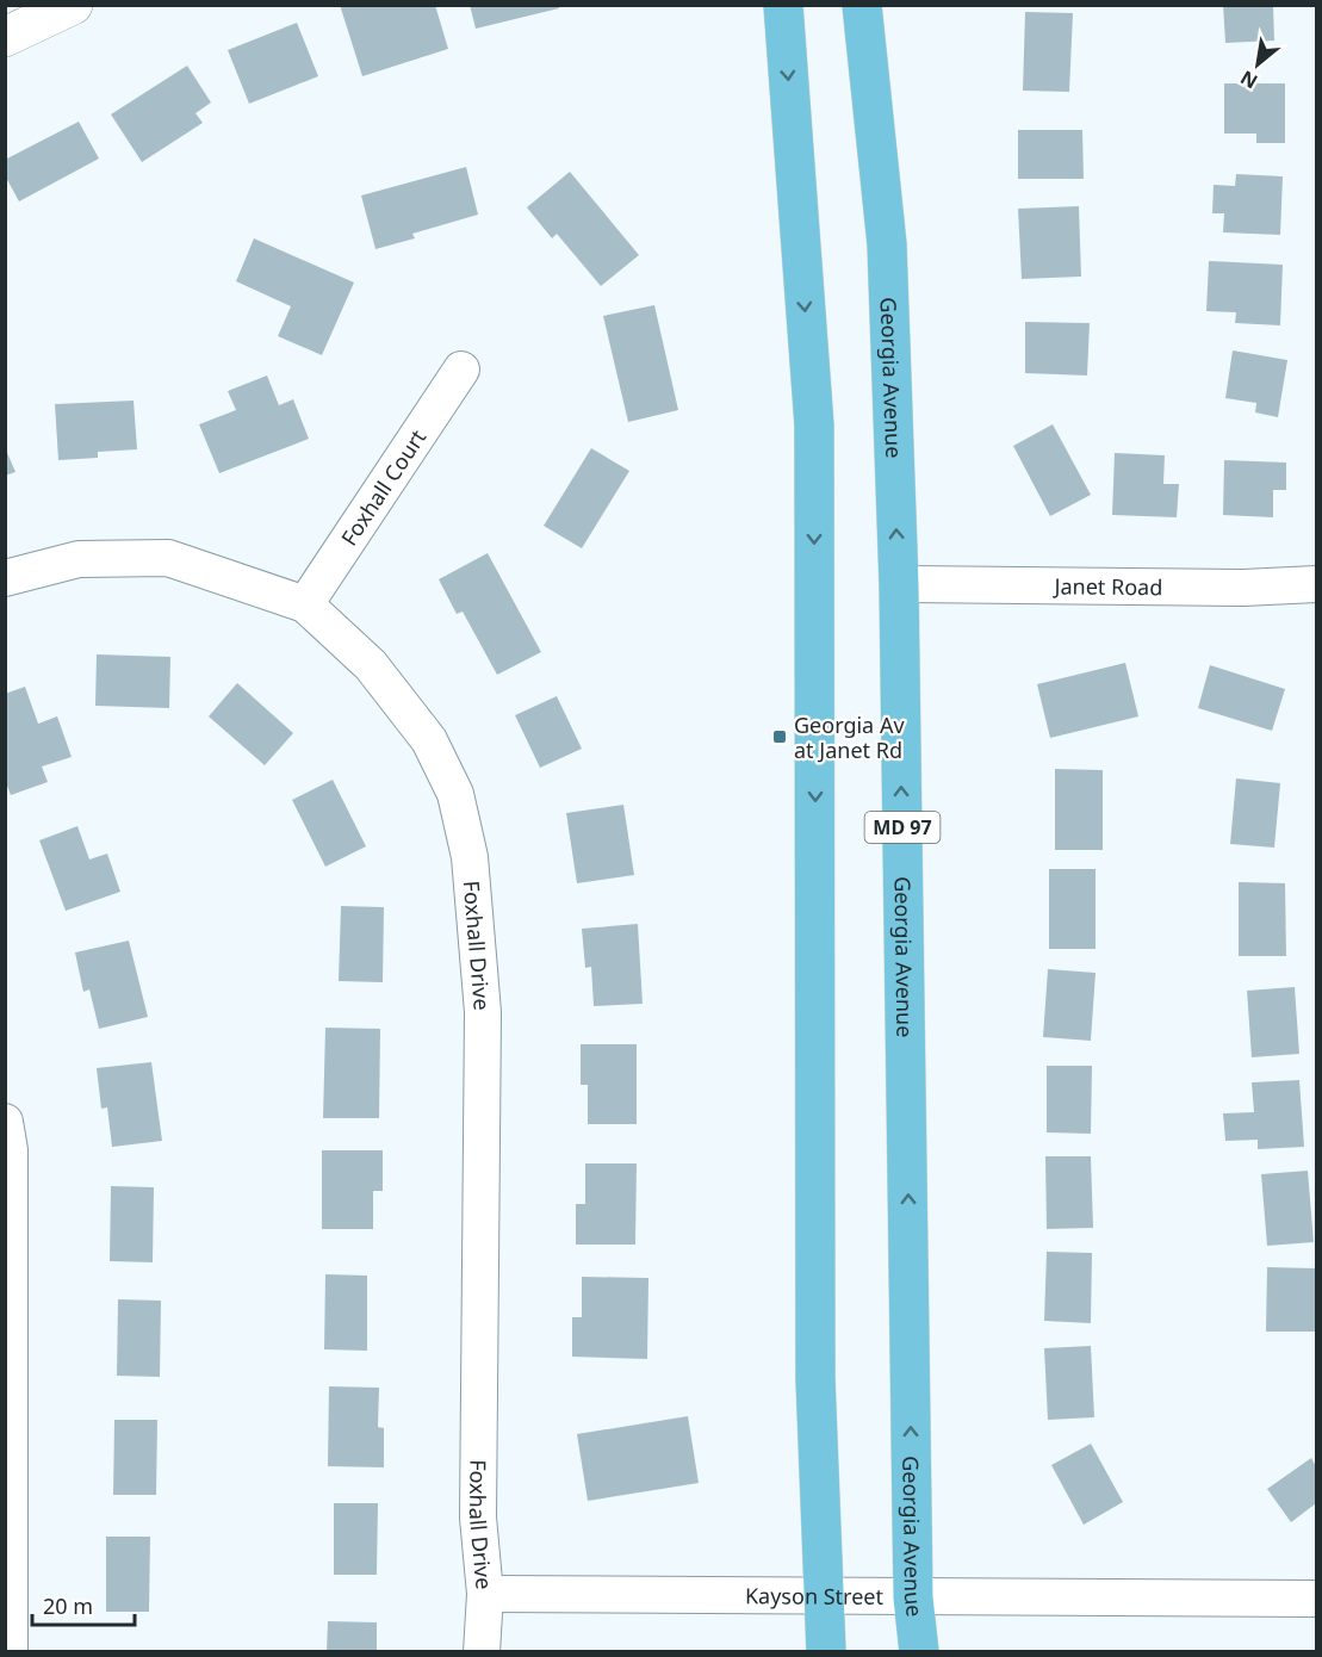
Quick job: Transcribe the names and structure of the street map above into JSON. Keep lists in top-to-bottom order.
{
  "streets": {
    "main road": ["Georgia Avenue", "MD 97"],
    "street": [
      "Foxhall Court",
      "Janet Road",
      "Foxhall Drive",
      "Kayson Street"
    ]
  },
  "crossings": [
    ["Georgia Avenue", "Janet Road"],
    ["Georgia Avenue", "Kayson Street"],
    ["Foxhall Court", "Foxhall Drive"],
    ["Foxhall Drive", "Kayson Street"]
  ],
  "places": {
    "transit": ["Georgia Av at Janet Rd"]
  },
  "scale_bar": "20 m",
  "north": "bottom left"
}
